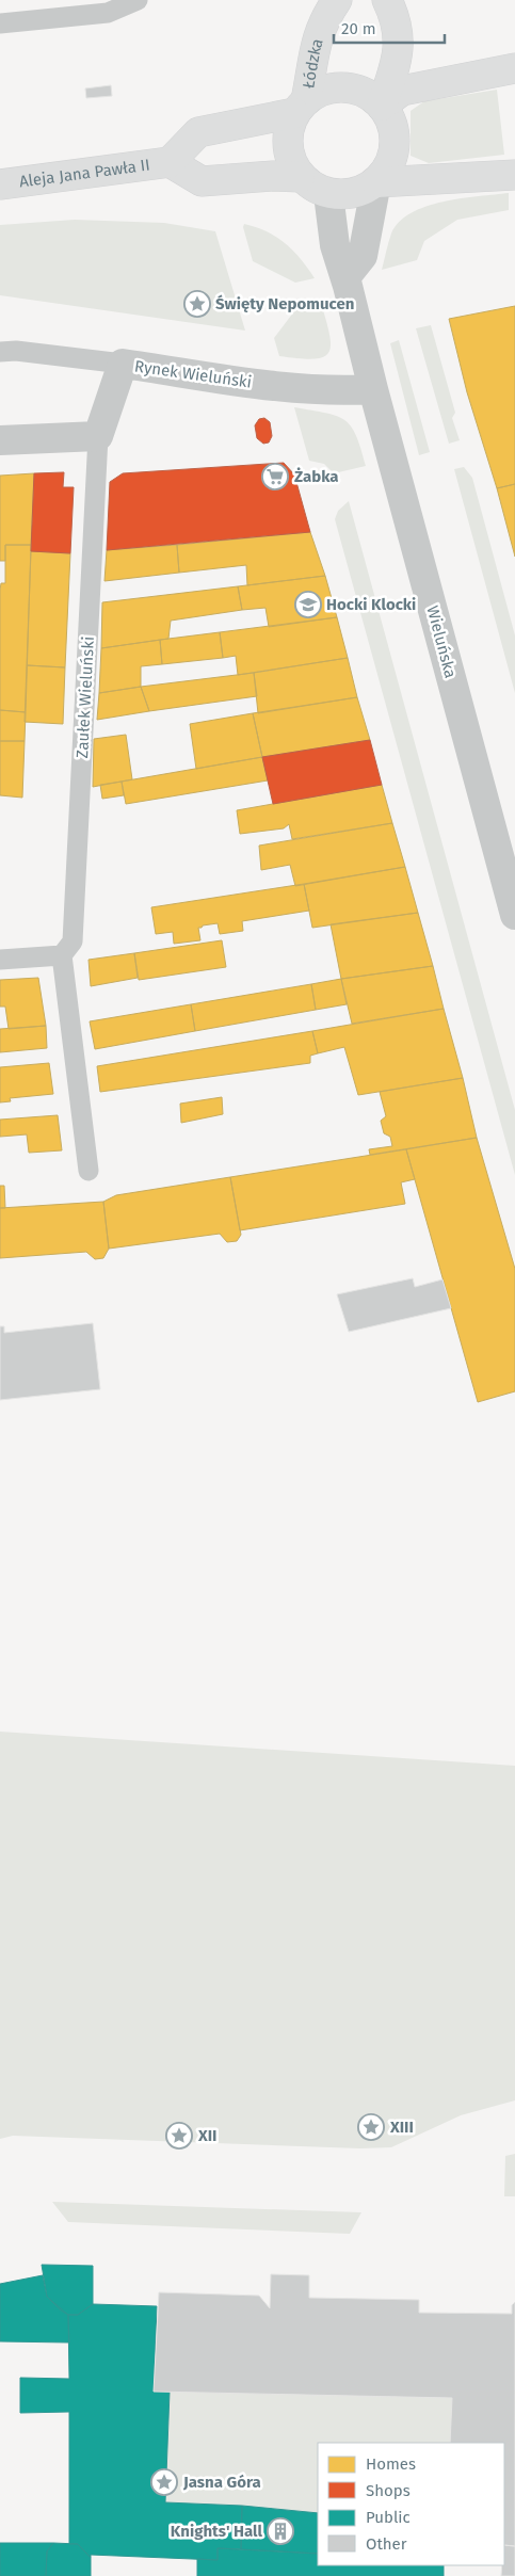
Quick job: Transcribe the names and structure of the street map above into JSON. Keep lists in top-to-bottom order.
{
  "streets": {
    "street": [
      "Łódzka",
      "Aleja Jana Pawła II",
      "Rynek Wieluński",
      "Wieluńska"
    ],
    "lane": ["Zaułek Wieluński"]
  },
  "crossings": [
    ["Łódzka", "Aleja Jana Pawła II"],
    ["Łódzka", "Wieluńska"],
    ["Aleja Jana Pawła II", "Wieluńska"],
    ["Rynek Wieluński", "Wieluńska"],
    ["Rynek Wieluński", "Zaułek Wieluński"]
  ],
  "places": {
    "place": [
      "Święty Nepomucen",
      "XIII",
      "XII",
      "Jasna Góra"
    ],
    "supermarket": ["Żabka"],
    "school or university": ["Hocki Klocki"],
    "building": ["Knights' Hall"]
  },
  "legend": [
    "Homes",
    "Shops",
    "Public",
    "Other"
  ],
  "scale_bar": "20 m"
}
